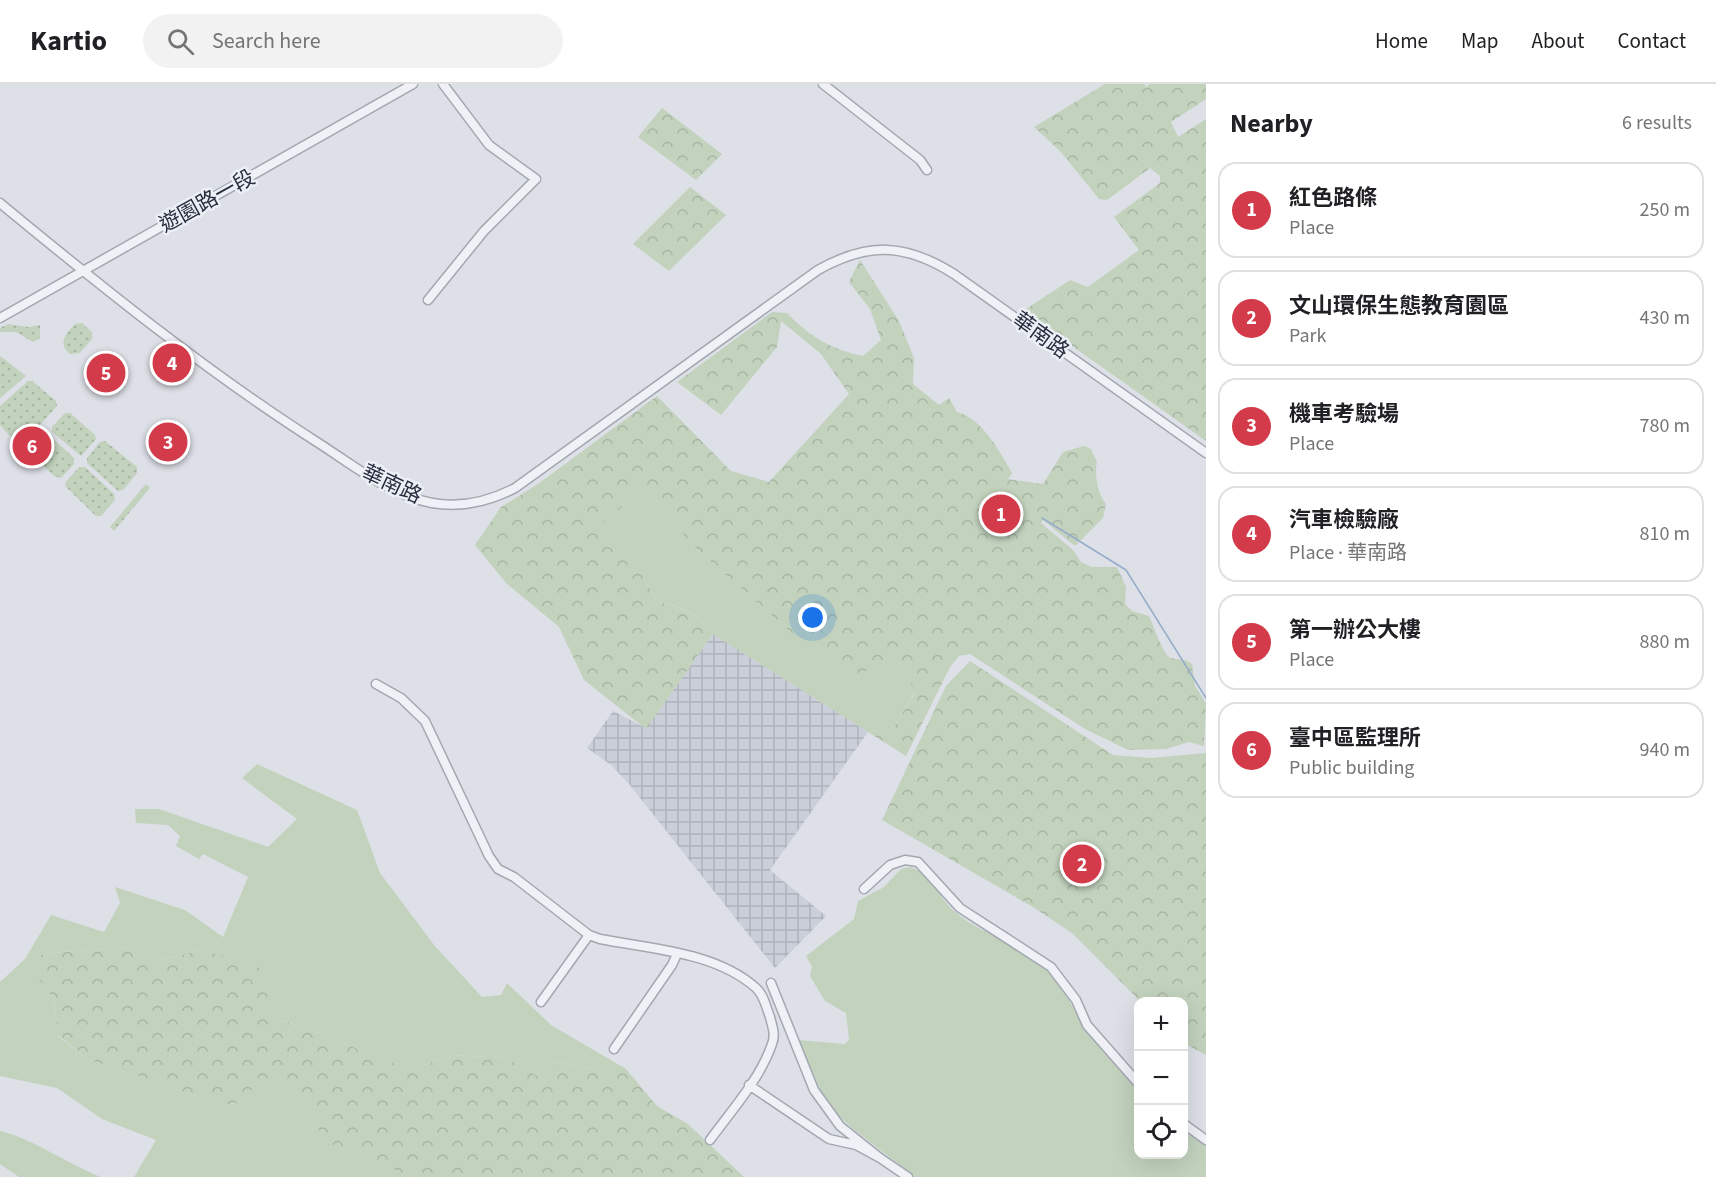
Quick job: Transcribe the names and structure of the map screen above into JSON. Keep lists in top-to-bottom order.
{
  "streets": {
    "street": ["遊園路一段", "華南路"]
  },
  "crossings": [
    ["遊園路一段", "華南路"]
  ],
  "page": {
    "header": "Kartio",
    "search": "Search here",
    "nav": [
      "Home",
      "Map",
      "About",
      "Contact"
    ],
    "heading": ["Nearby", "6 results"],
    "list": [
      {
        "mark": "1",
        "name": "紅色路條",
        "note": "Place",
        "value": "250 m"
      },
      {
        "mark": "2",
        "name": "文山環保生態教育園區",
        "note": "Park",
        "value": "430 m"
      },
      {
        "mark": "3",
        "name": "機車考驗場",
        "note": "Place",
        "value": "780 m"
      },
      {
        "mark": "4",
        "name": "汽車檢驗廠",
        "note": "Place · 華南路",
        "value": "810 m"
      },
      {
        "mark": "5",
        "name": "第一辦公大樓",
        "note": "Place",
        "value": "880 m"
      },
      {
        "mark": "6",
        "name": "臺中區監理所",
        "note": "Public building",
        "value": "940 m"
      }
    ],
    "pins": [
      "4",
      "5",
      "3",
      "6",
      "1",
      "2"
    ],
    "map_buttons": ["+", "−"]
  }
}
